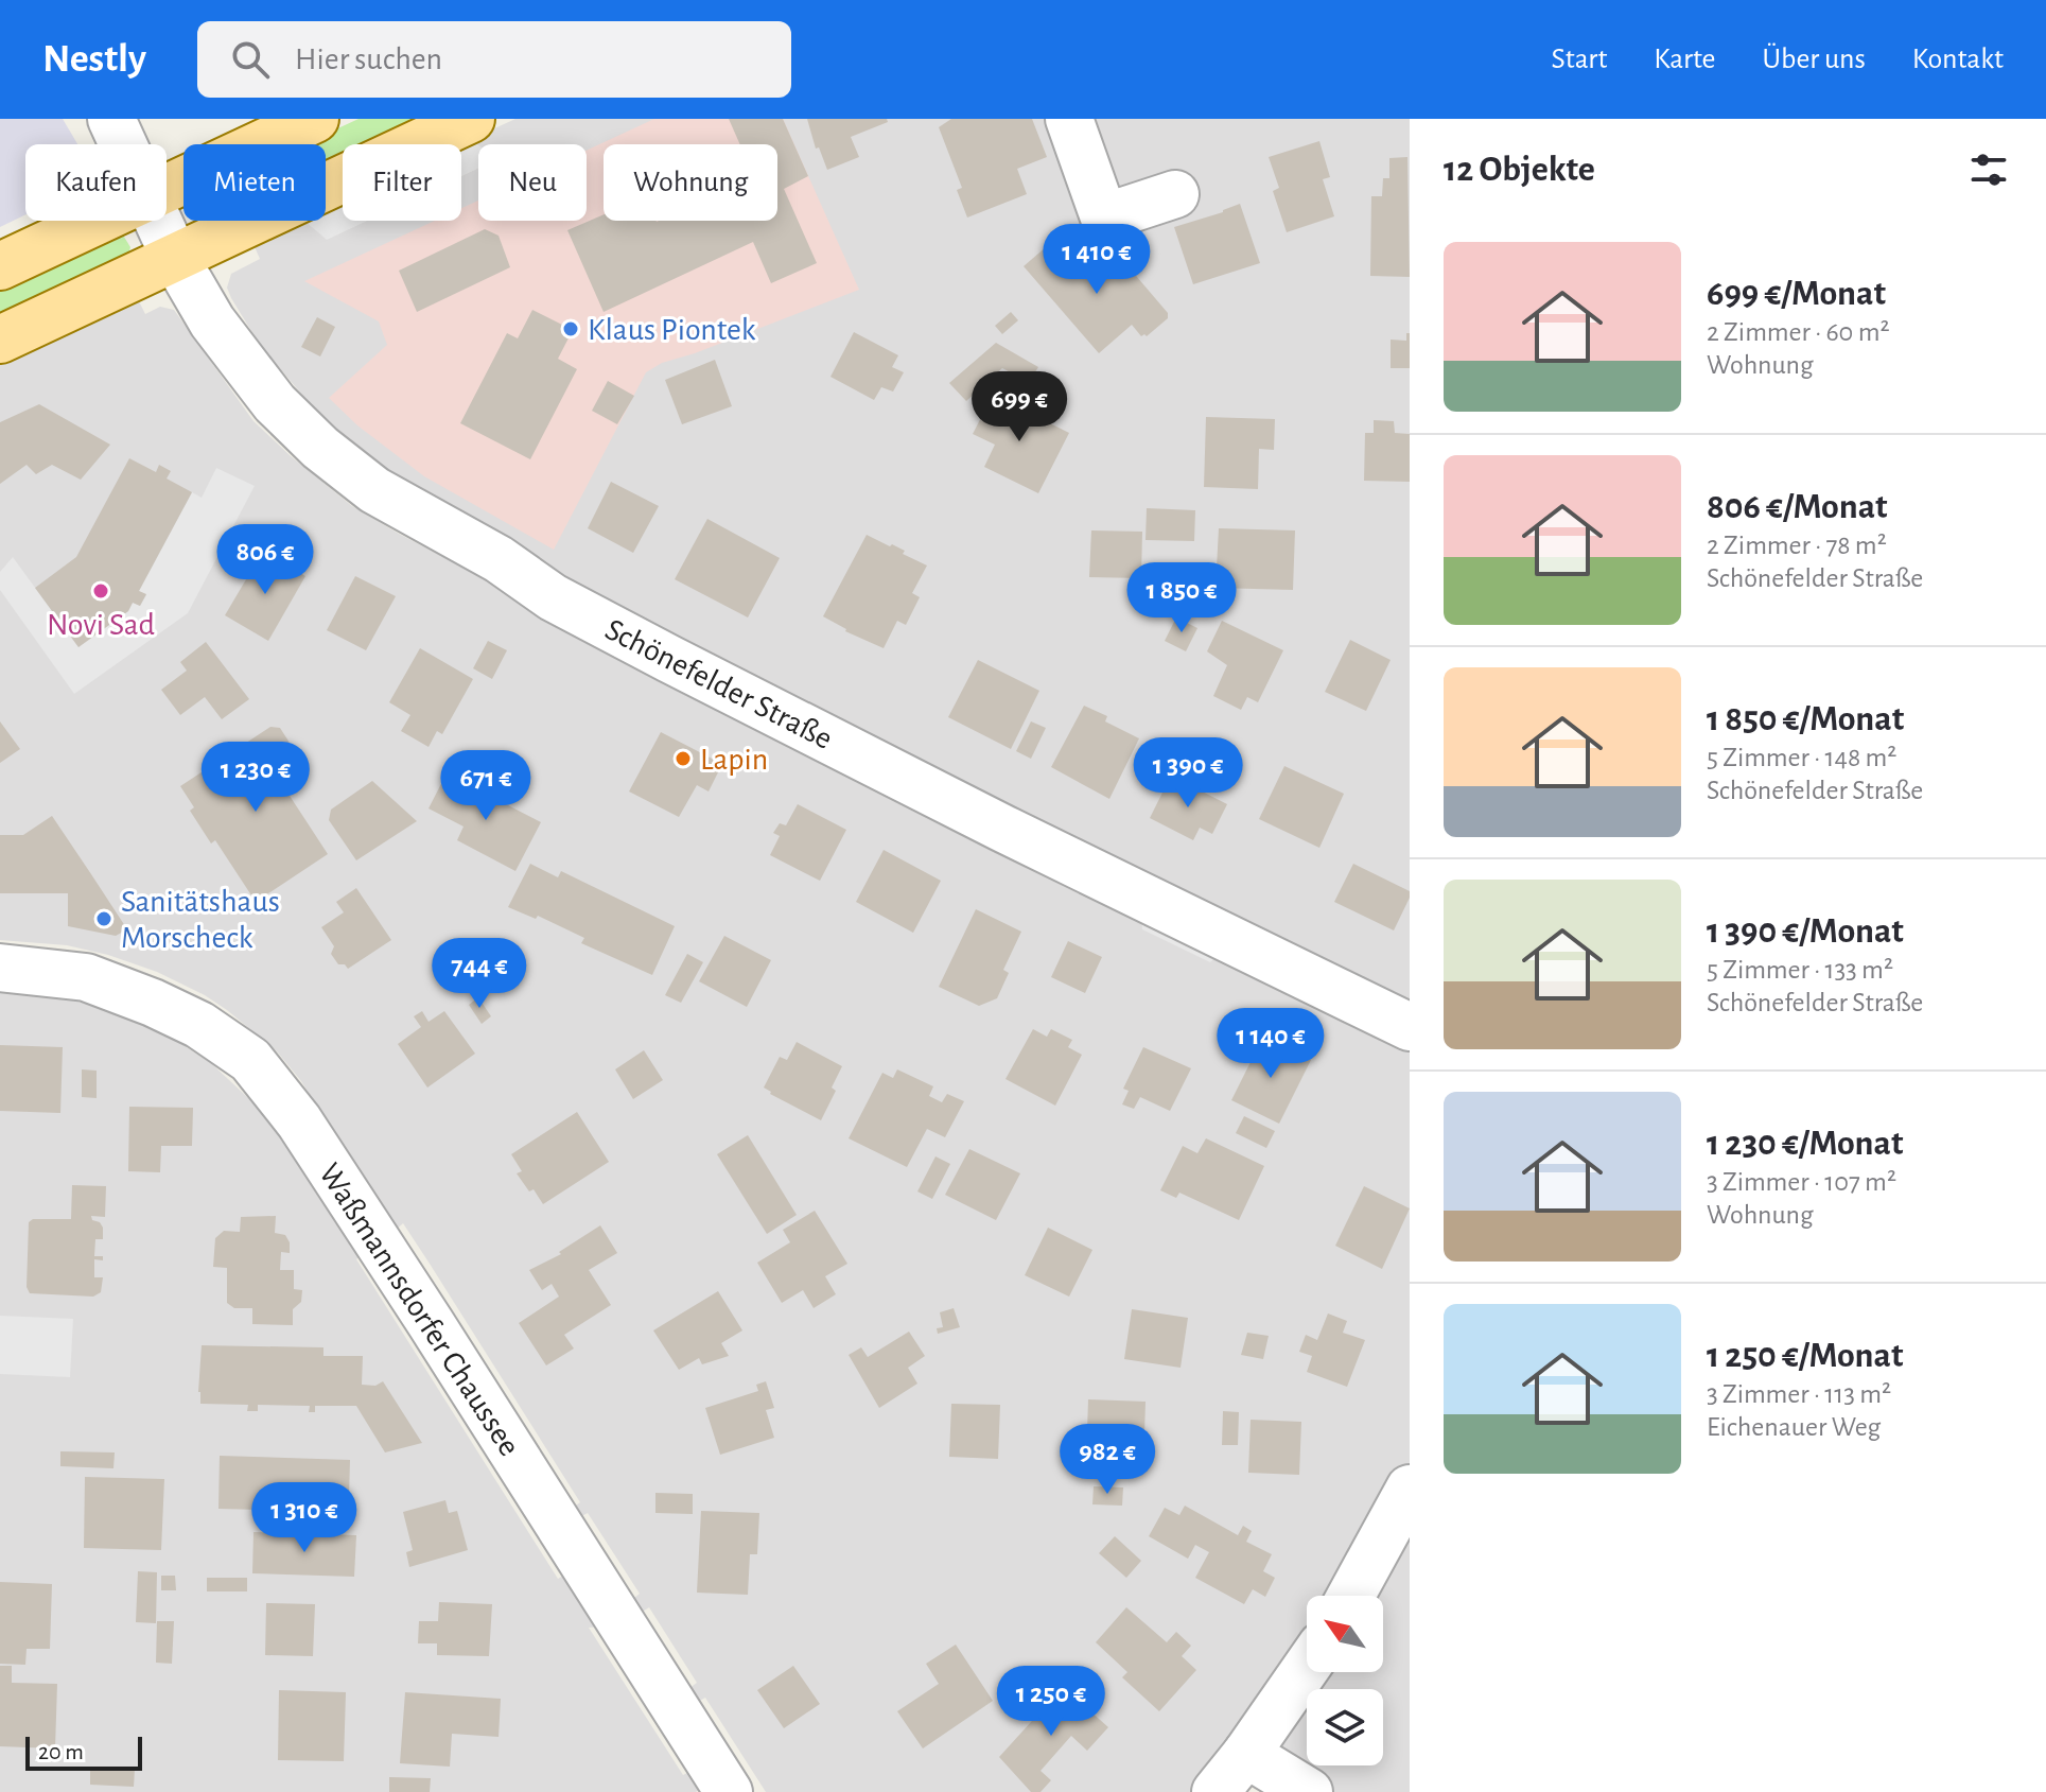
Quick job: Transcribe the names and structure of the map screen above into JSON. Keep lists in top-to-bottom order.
{
  "streets": {
    "street": ["Schönefelder Straße", "Waßmannsdorfer Chaussee"]
  },
  "places": [
    "Klaus Piontek",
    "Novi Sad",
    "Lapin",
    "Sanitätshaus Morscheck"
  ],
  "scale_bar": "20 m",
  "north": "top left",
  "page": {
    "header": "Nestly",
    "search": "Hier suchen",
    "nav": [
      "Start",
      "Karte",
      "Über uns",
      "Kontakt"
    ],
    "heading": "12 Objekte",
    "chip": [
      "Kaufen",
      "Mieten",
      "Filter",
      "Neu",
      "Wohnung"
    ],
    "list": [
      {
        "name": "699 €/Monat",
        "note": "2 Zimmer · 60 m² · Wohnung"
      },
      {
        "name": "806 €/Monat",
        "note": "2 Zimmer · 78 m² · Schönefelder Straße"
      },
      {
        "name": "1 850 €/Monat",
        "note": "5 Zimmer · 148 m² · Schönefelder Straße"
      },
      {
        "name": "1 390 €/Monat",
        "note": "5 Zimmer · 133 m² · Schönefelder Straße"
      },
      {
        "name": "1 230 €/Monat",
        "note": "3 Zimmer · 107 m² · Wohnung"
      },
      {
        "name": "1 250 €/Monat",
        "note": "3 Zimmer · 113 m² · Eichenauer Weg"
      }
    ],
    "price": [
      "1 410 €",
      "699 €",
      "806 €",
      "1 850 €",
      "1 390 €",
      "1 230 €",
      "671 €",
      "744 €",
      "1 140 €",
      "982 €",
      "1 310 €",
      "1 250 €"
    ],
    "scale": "20 m"
  }
}
